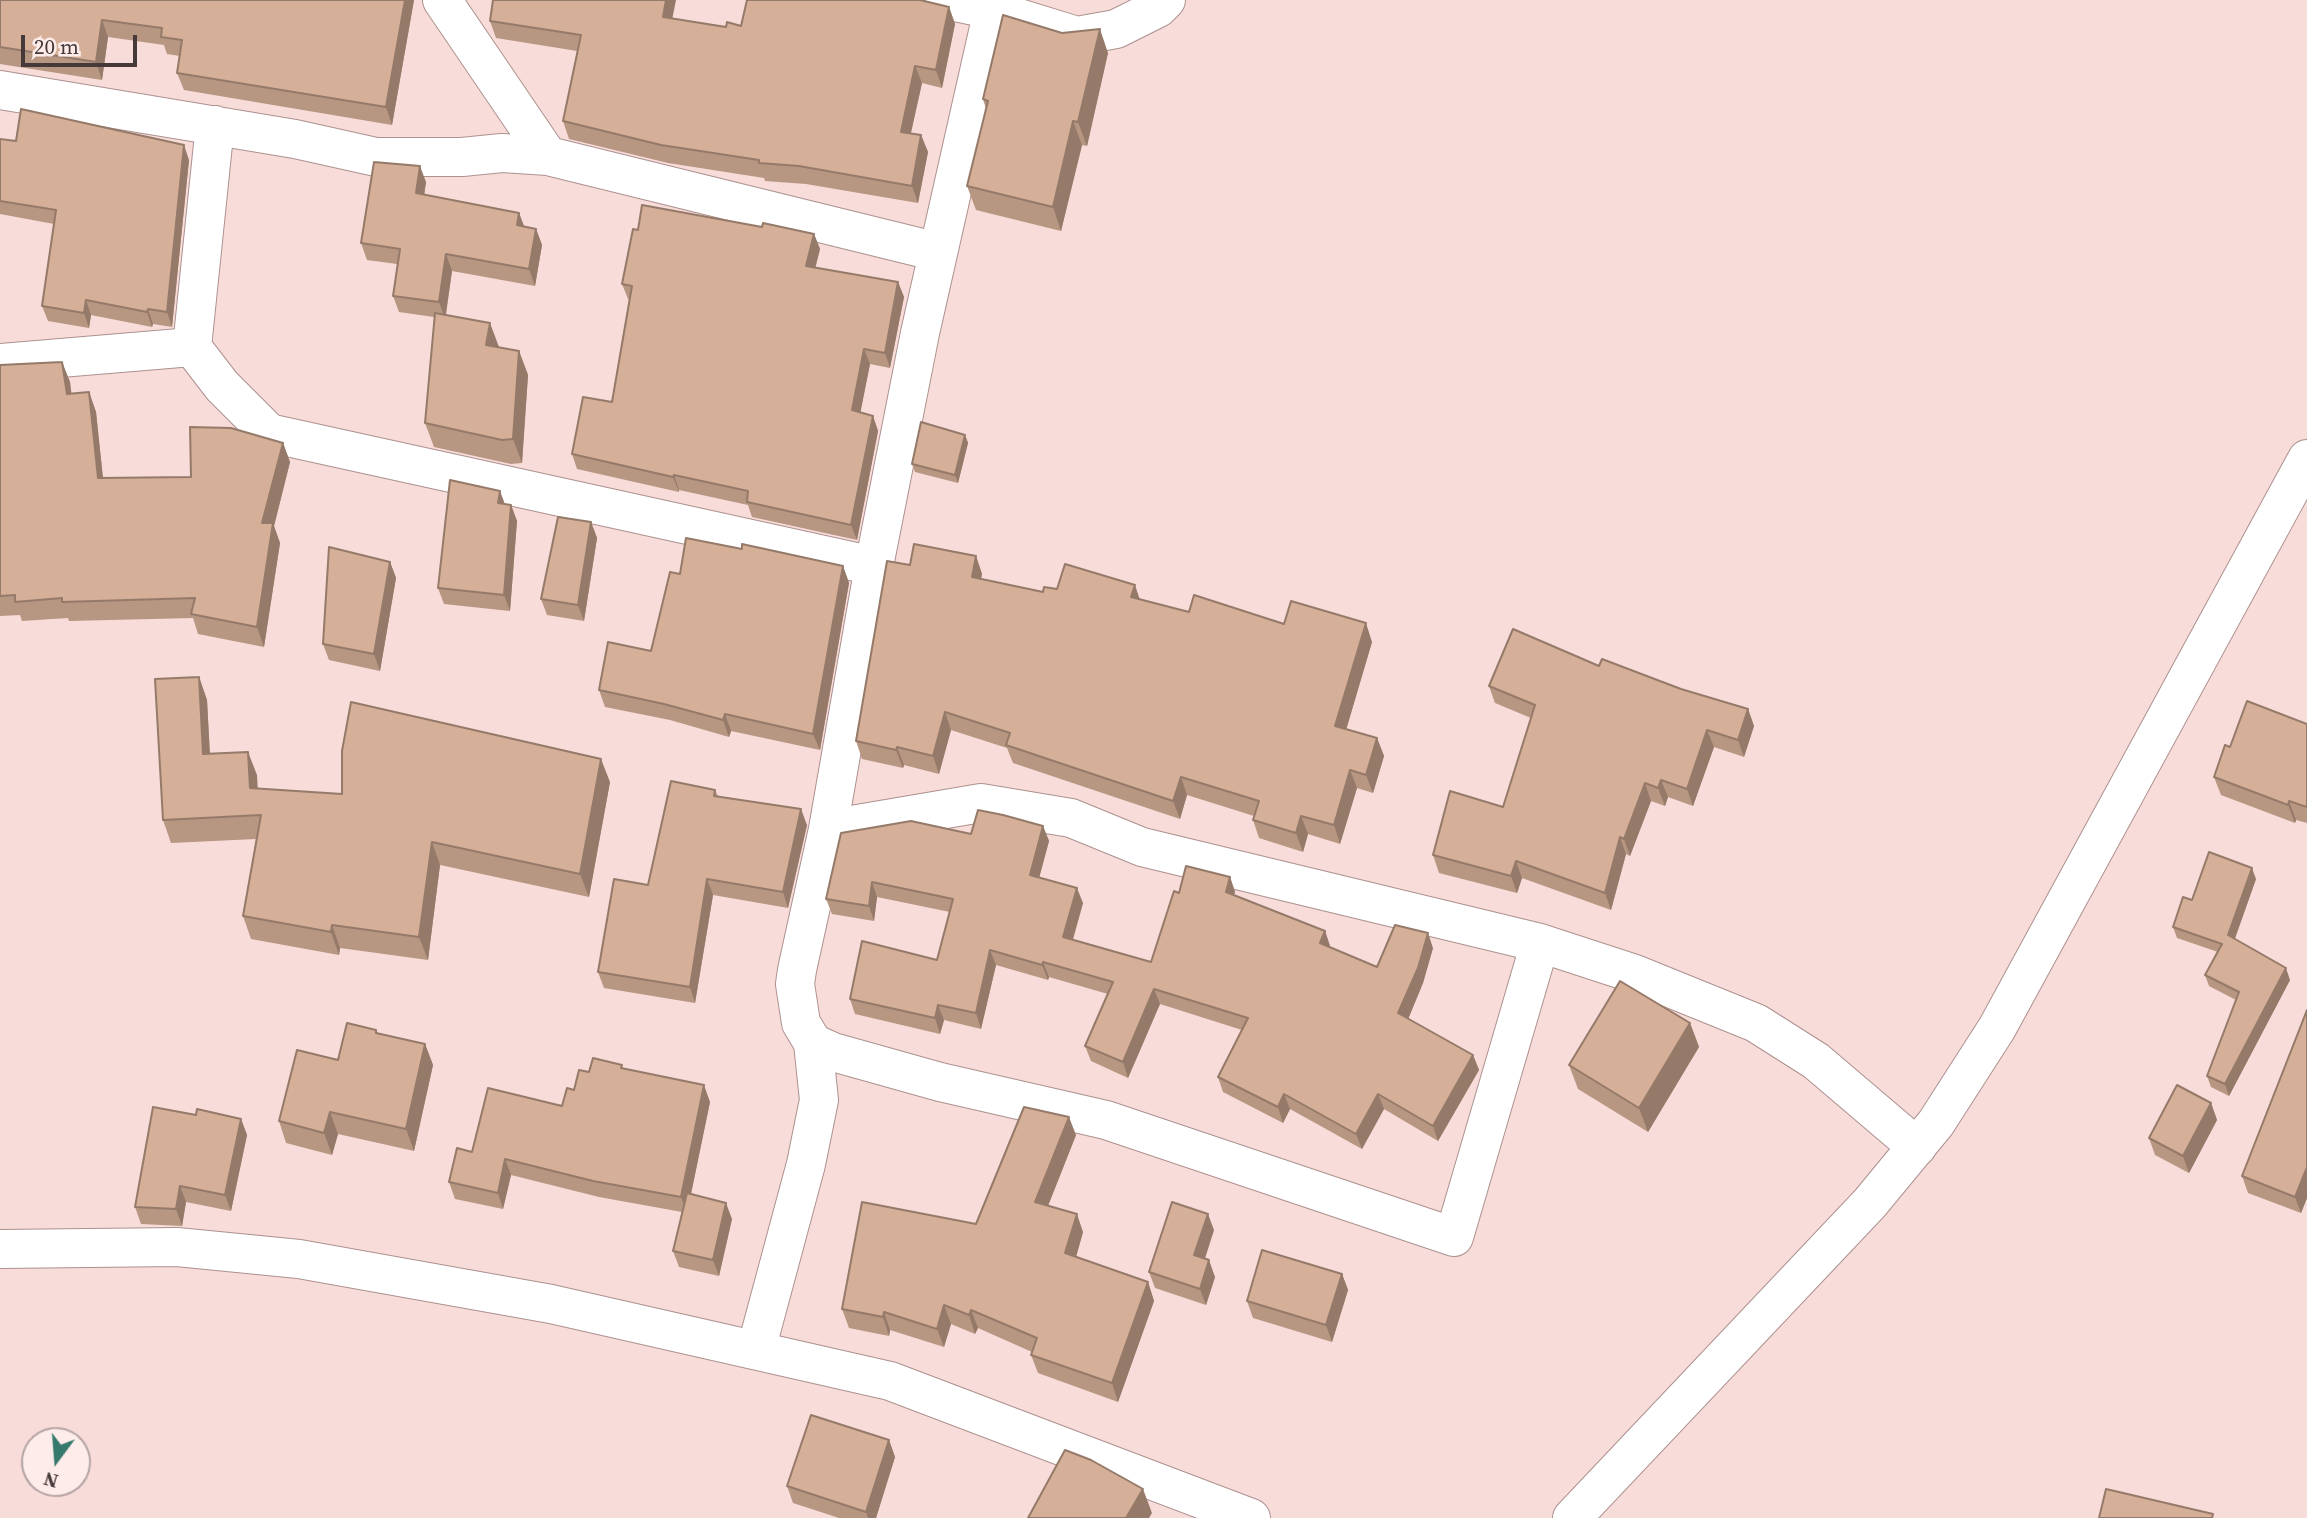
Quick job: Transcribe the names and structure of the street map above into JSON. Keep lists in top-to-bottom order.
{
  "scale_bar": "20 m",
  "north": "bottom"
}
